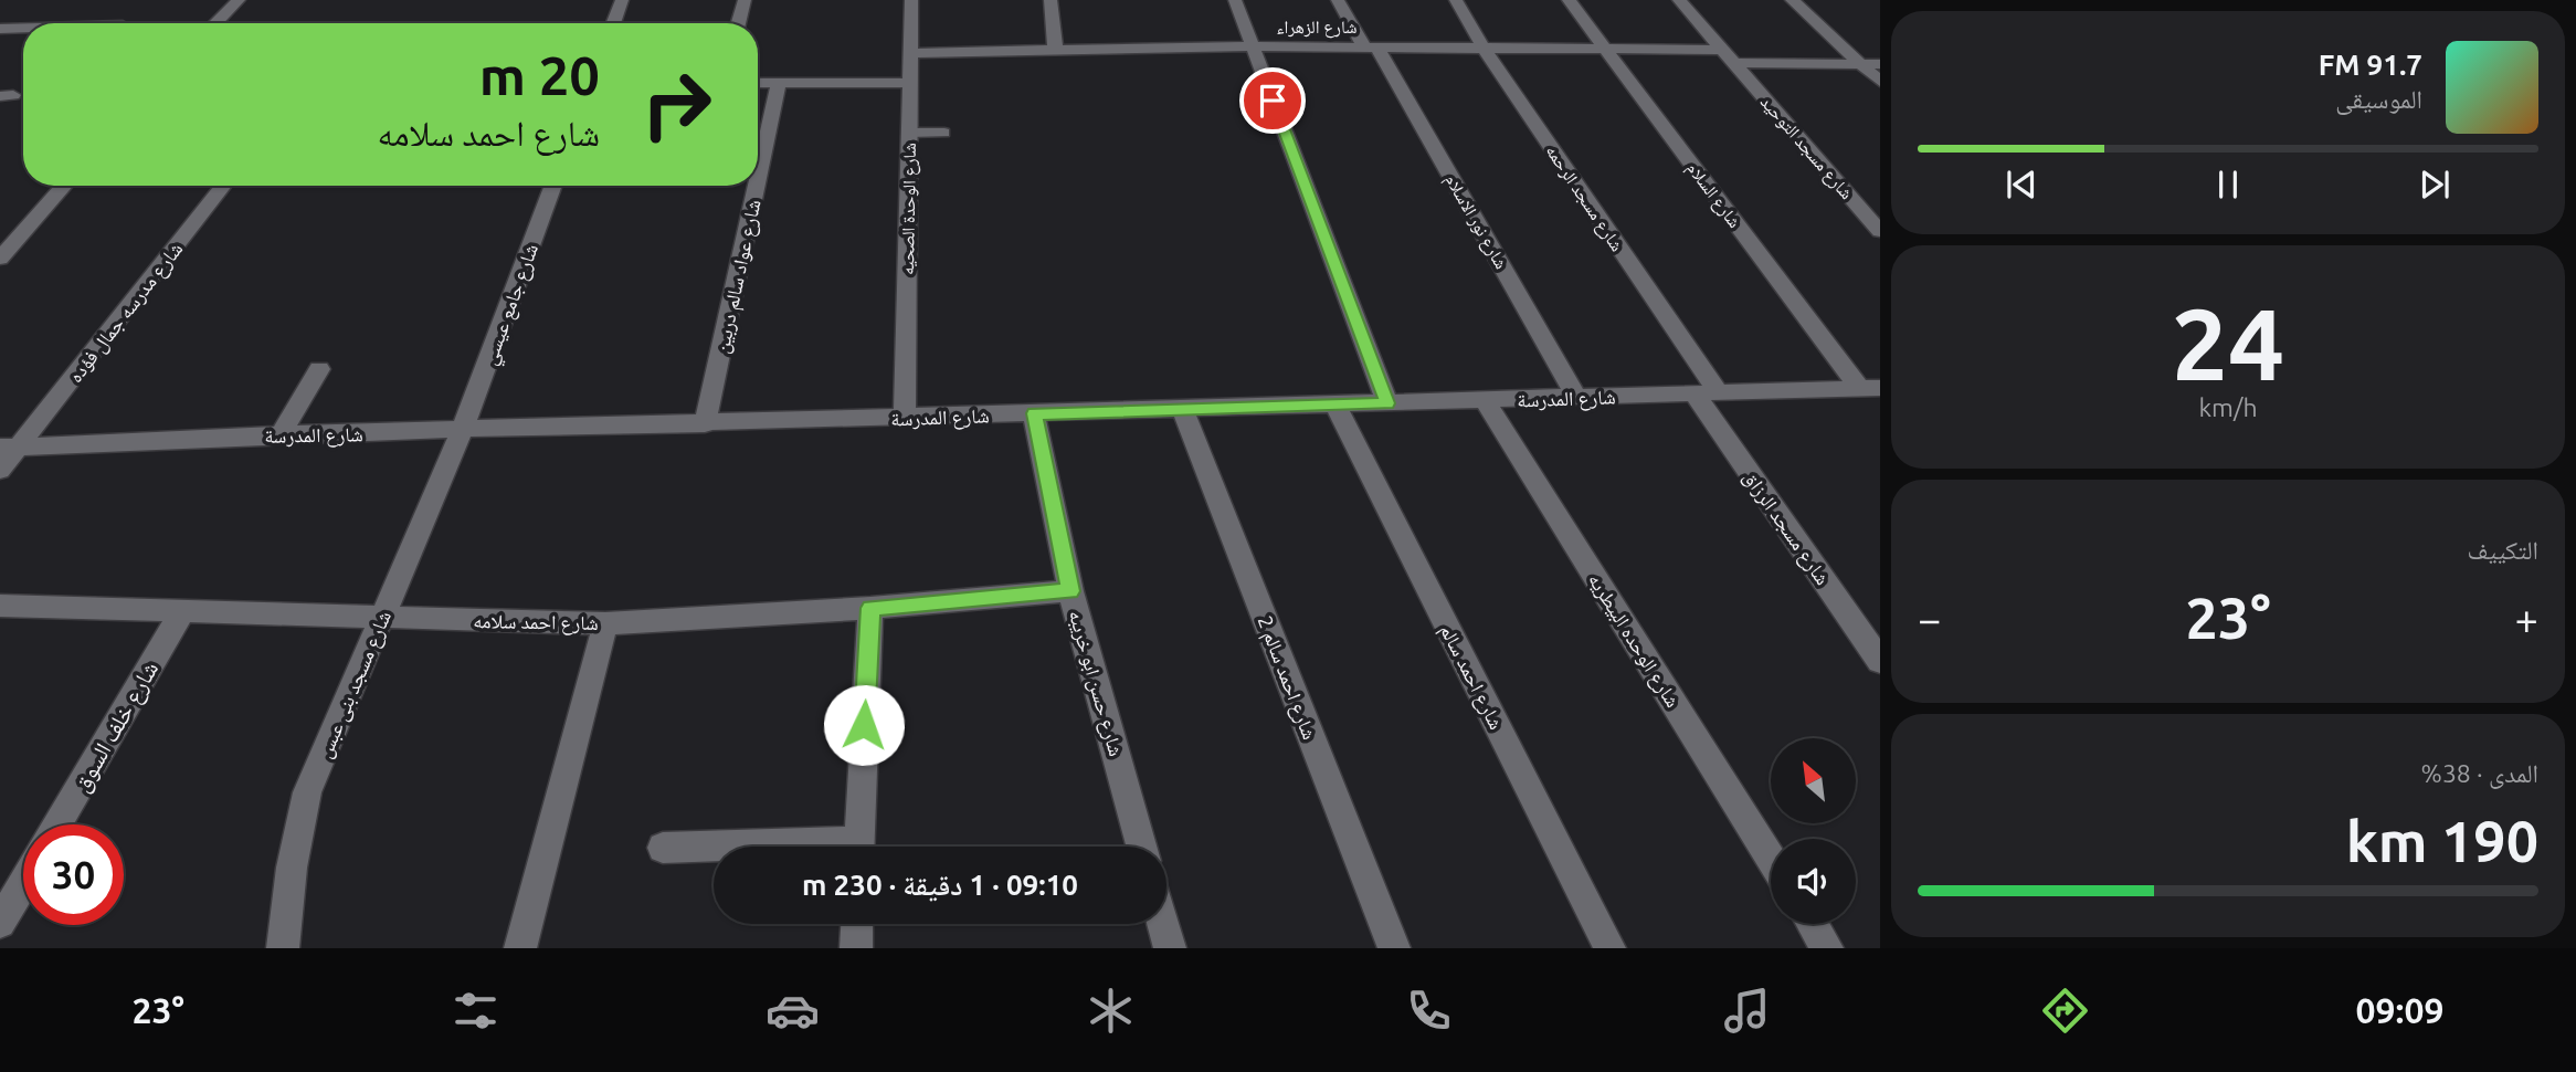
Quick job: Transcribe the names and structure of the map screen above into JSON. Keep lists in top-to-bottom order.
{
  "streets": {
    "street": [
      "شارع الزهراء",
      "شارع مسجد التوحيد",
      "شارع السلام",
      "شارع مسجد الرحمه",
      "شارع الوحدة الصحيه",
      "شارع نور الاسلام",
      "شارع عواد سالم دربين",
      "شارع جامع عيسي",
      "شارع مدرسه جمال فؤده",
      "شارع المدرسة",
      "شارع مسجد الرزاق",
      "شارع احمد سلامه",
      "شارع الوحده البيطريه",
      "شارع احمد سالم",
      "شارع احمد سالم 2",
      "شارع حسن ابو خريبه",
      "شارع مسجد بنى عبس",
      "شارع خلف السوق"
    ]
  },
  "crossings": [
    ["شارع الزهراء", "شارع مسجد التوحيد"],
    ["شارع الزهراء", "شارع السلام"],
    ["شارع الزهراء", "شارع مسجد الرحمه"],
    ["شارع الزهراء", "شارع الوحدة الصحيه"],
    ["شارع الزهراء", "شارع نور الاسلام"],
    ["شارع السلام", "شارع المدرسة"],
    ["شارع مسجد الرحمه", "شارع المدرسة"],
    ["شارع مسجد الرحمه", "شارع مسجد الرزاق"],
    ["شارع الوحدة الصحيه", "شارع المدرسة"],
    ["شارع نور الاسلام", "شارع المدرسة"],
    ["شارع عواد سالم دربين", "شارع المدرسة"],
    ["شارع جامع عيسي", "شارع المدرسة"],
    ["شارع جامع عيسي", "شارع مسجد بنى عبس"],
    ["شارع مدرسه جمال فؤده", "شارع المدرسة"],
    ["شارع المدرسة", "شارع مسجد الرزاق"],
    ["شارع المدرسة", "شارع الوحده البيطريه"],
    ["شارع المدرسة", "شارع احمد سالم"],
    ["شارع المدرسة", "شارع احمد سالم 2"],
    ["شارع المدرسة", "شارع حسن ابو خريبه"],
    ["شارع المدرسة", "شارع مسجد بنى عبس"],
    ["شارع احمد سلامه", "شارع حسن ابو خريبه"],
    ["شارع احمد سلامه", "شارع مسجد بنى عبس"],
    ["شارع احمد سلامه", "شارع خلف السوق"]
  ],
  "north": "top left",
  "page": {
    "turn": ["20 m", "شارع احمد سلامه"],
    "song": ["91.7 FM", "الموسيقى"],
    "tile": [
      ["24", "km/h"],
      "التكييف",
      ["المدى · 38%", "190 km"]
    ],
    "heat": ["−", "23°", "+"],
    "limit": "30",
    "trip": "09:10 · 1 دقيقة · 230 m",
    "tabs": ["09:09", "23°"]
  }
}
